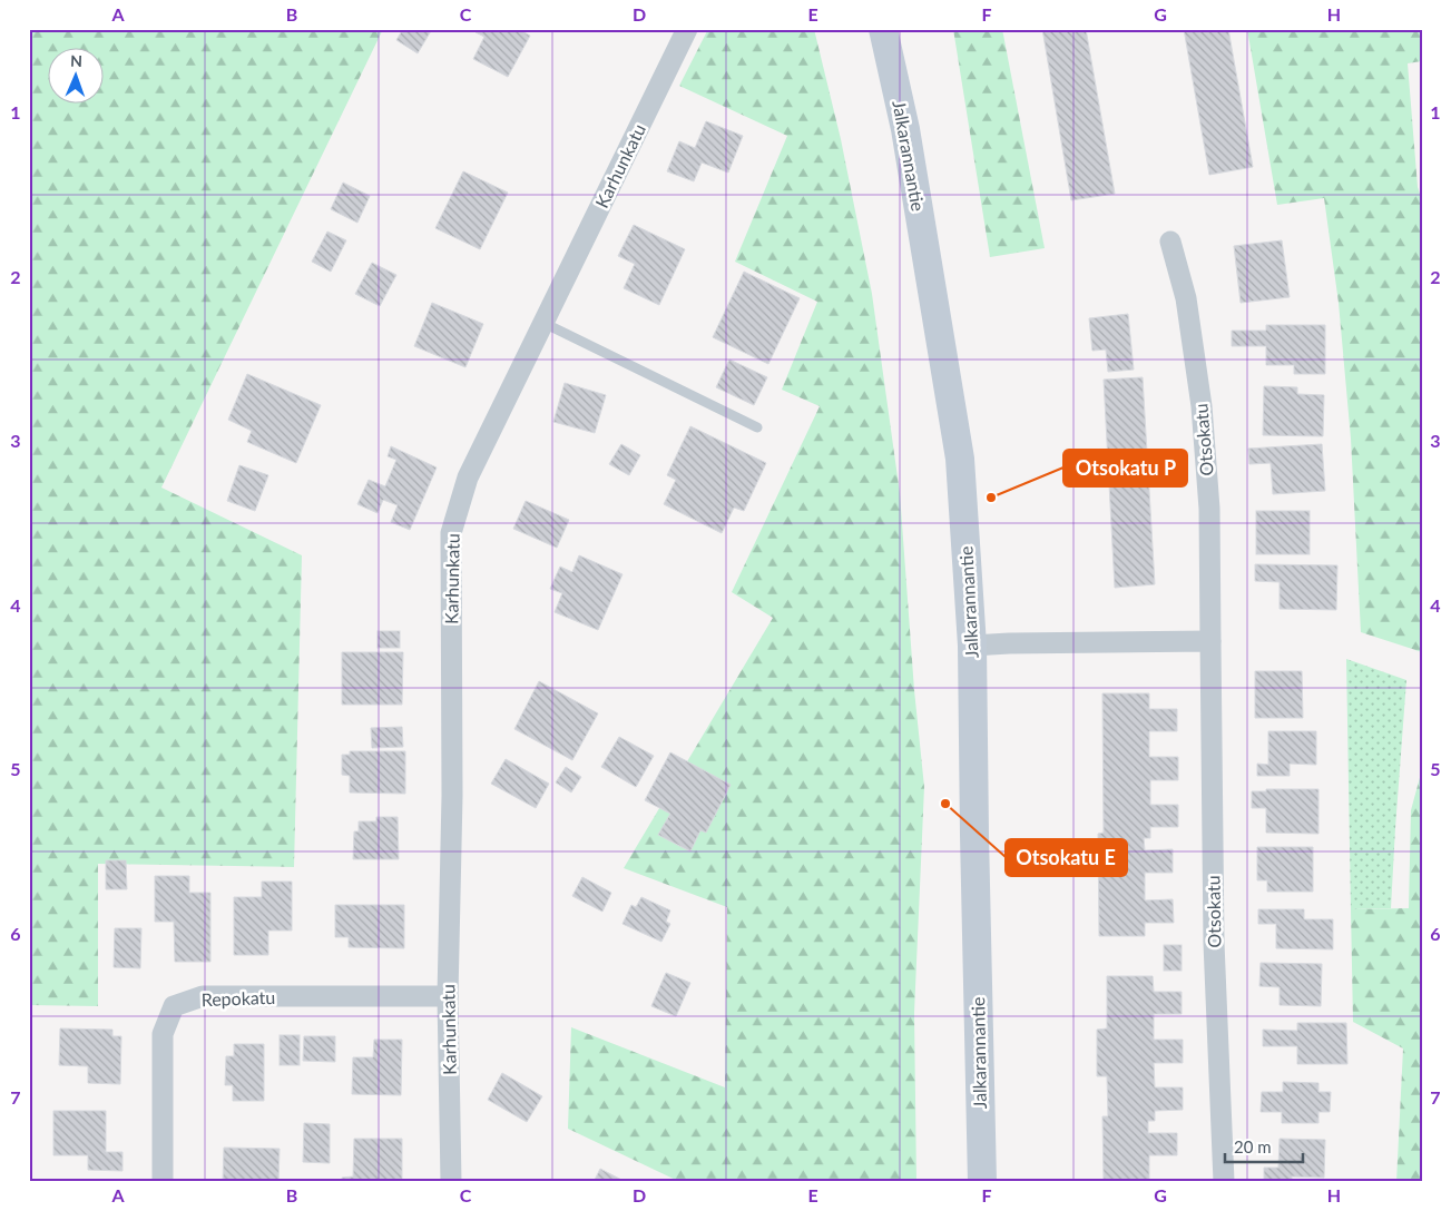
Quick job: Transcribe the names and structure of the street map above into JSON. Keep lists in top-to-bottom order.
{
  "streets": {
    "main road": ["Jalkarannantie"],
    "street": ["Karhunkatu", "Otsokatu", "Repokatu"]
  },
  "crossings": [
    ["Karhunkatu", "Repokatu"]
  ],
  "places": ["Otsokatu P", "Otsokatu E"],
  "scale_bar": "20 m",
  "north": "top",
  "grid": {
    "columns": [
      "A",
      "B",
      "C",
      "D",
      "E",
      "F",
      "G",
      "H"
    ],
    "rows": [
      "1",
      "2",
      "3",
      "4",
      "5",
      "6",
      "7"
    ]
  }
}
